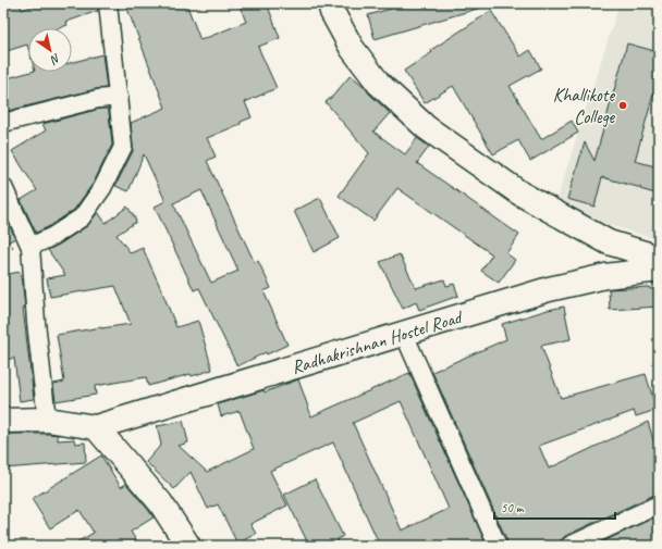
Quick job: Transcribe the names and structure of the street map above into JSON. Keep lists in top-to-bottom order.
{
  "streets": {
    "main road": ["Radhakrishnan Hostel Road"]
  },
  "places": ["Khallikote College"],
  "scale_bar": "50 m",
  "north": "bottom right"
}
